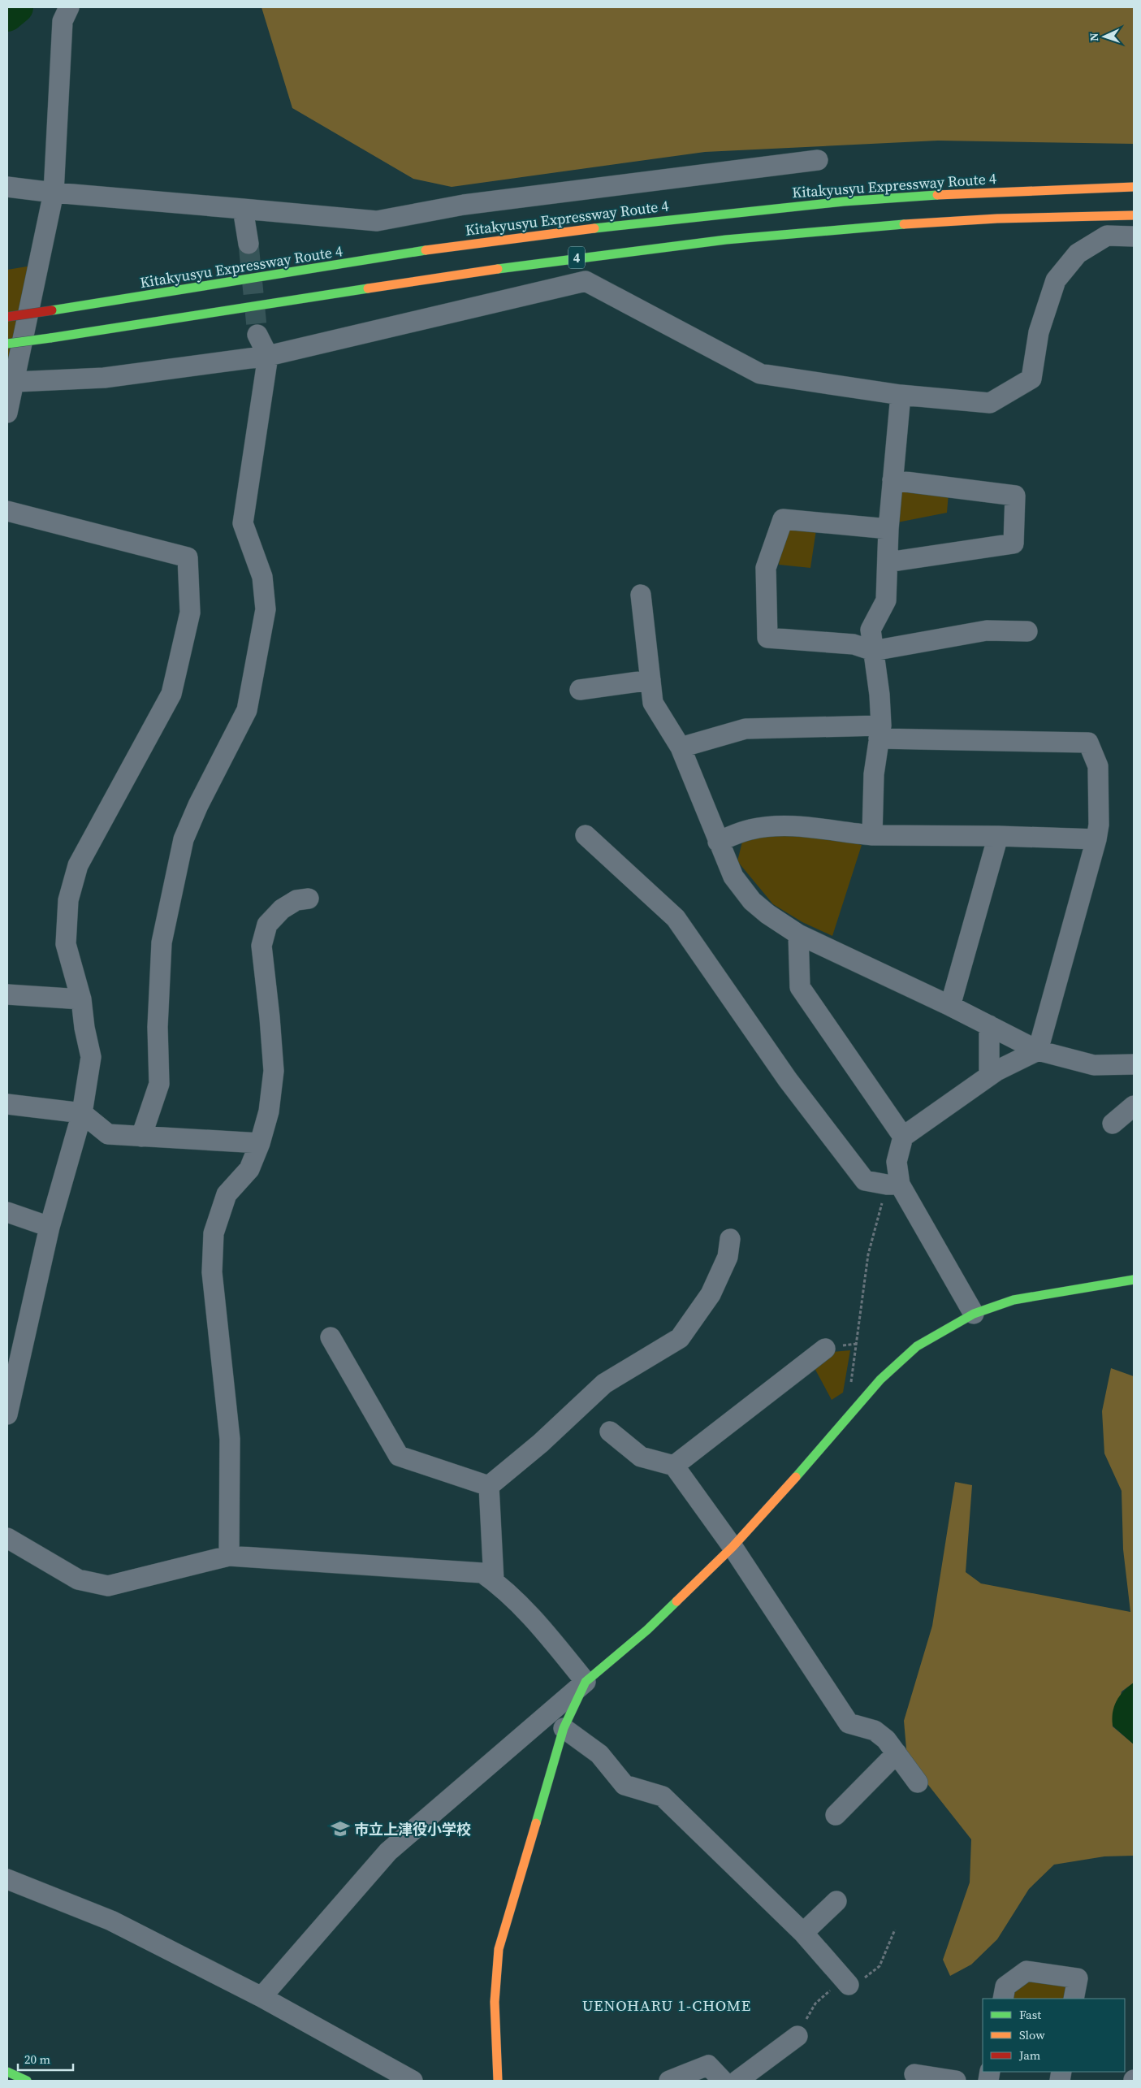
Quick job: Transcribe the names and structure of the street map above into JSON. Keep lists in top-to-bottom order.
{
  "streets": {
    "main road": ["Kitakyusyu Expressway Route 4", "4"]
  },
  "districts": ["UENOHARU 1-CHOME"],
  "places": {
    "school or university": ["市立上津役小学校"]
  },
  "legend": ["Fast", "Slow", "Jam"],
  "scale_bar": "20 m",
  "north": "left"
}
